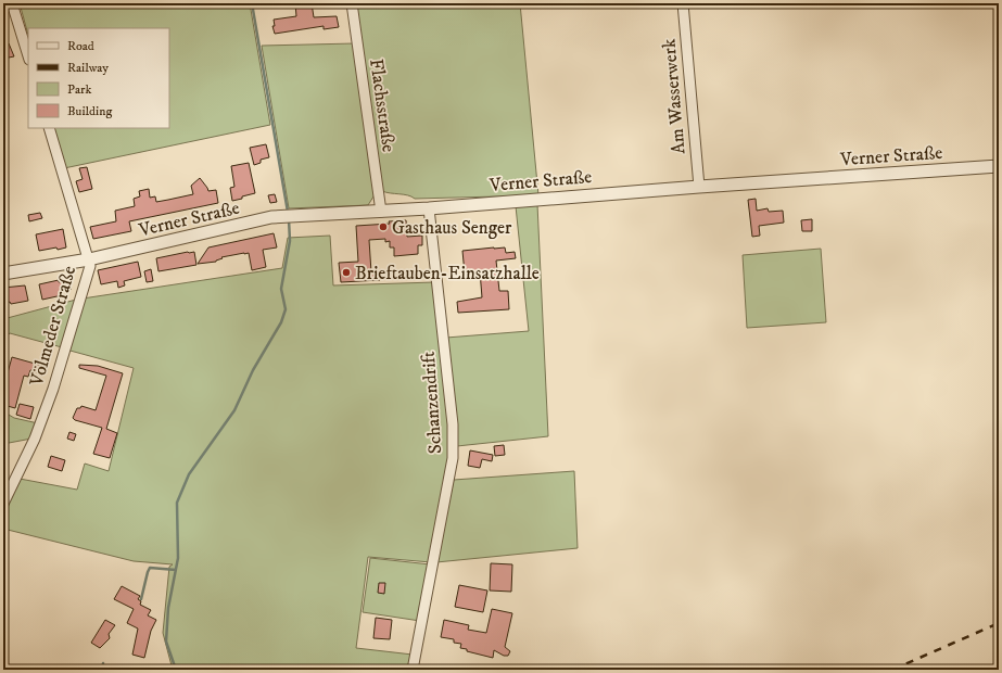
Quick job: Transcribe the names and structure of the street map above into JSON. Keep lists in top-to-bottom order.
{
  "streets": {
    "street": [
      "Am Wasserwerk",
      "Flachsstraße",
      "Verner Straße",
      "Völmeder Straße",
      "Schanzendrift"
    ]
  },
  "crossings": [
    ["Am Wasserwerk", "Verner Straße"],
    ["Flachsstraße", "Verner Straße"],
    ["Verner Straße", "Völmeder Straße"],
    ["Verner Straße", "Schanzendrift"]
  ],
  "places": ["Gasthaus Senger", "Brieftauben-Einsatzhalle"],
  "legend": [
    "Road",
    "Railway",
    "Park",
    "Building"
  ]
}
